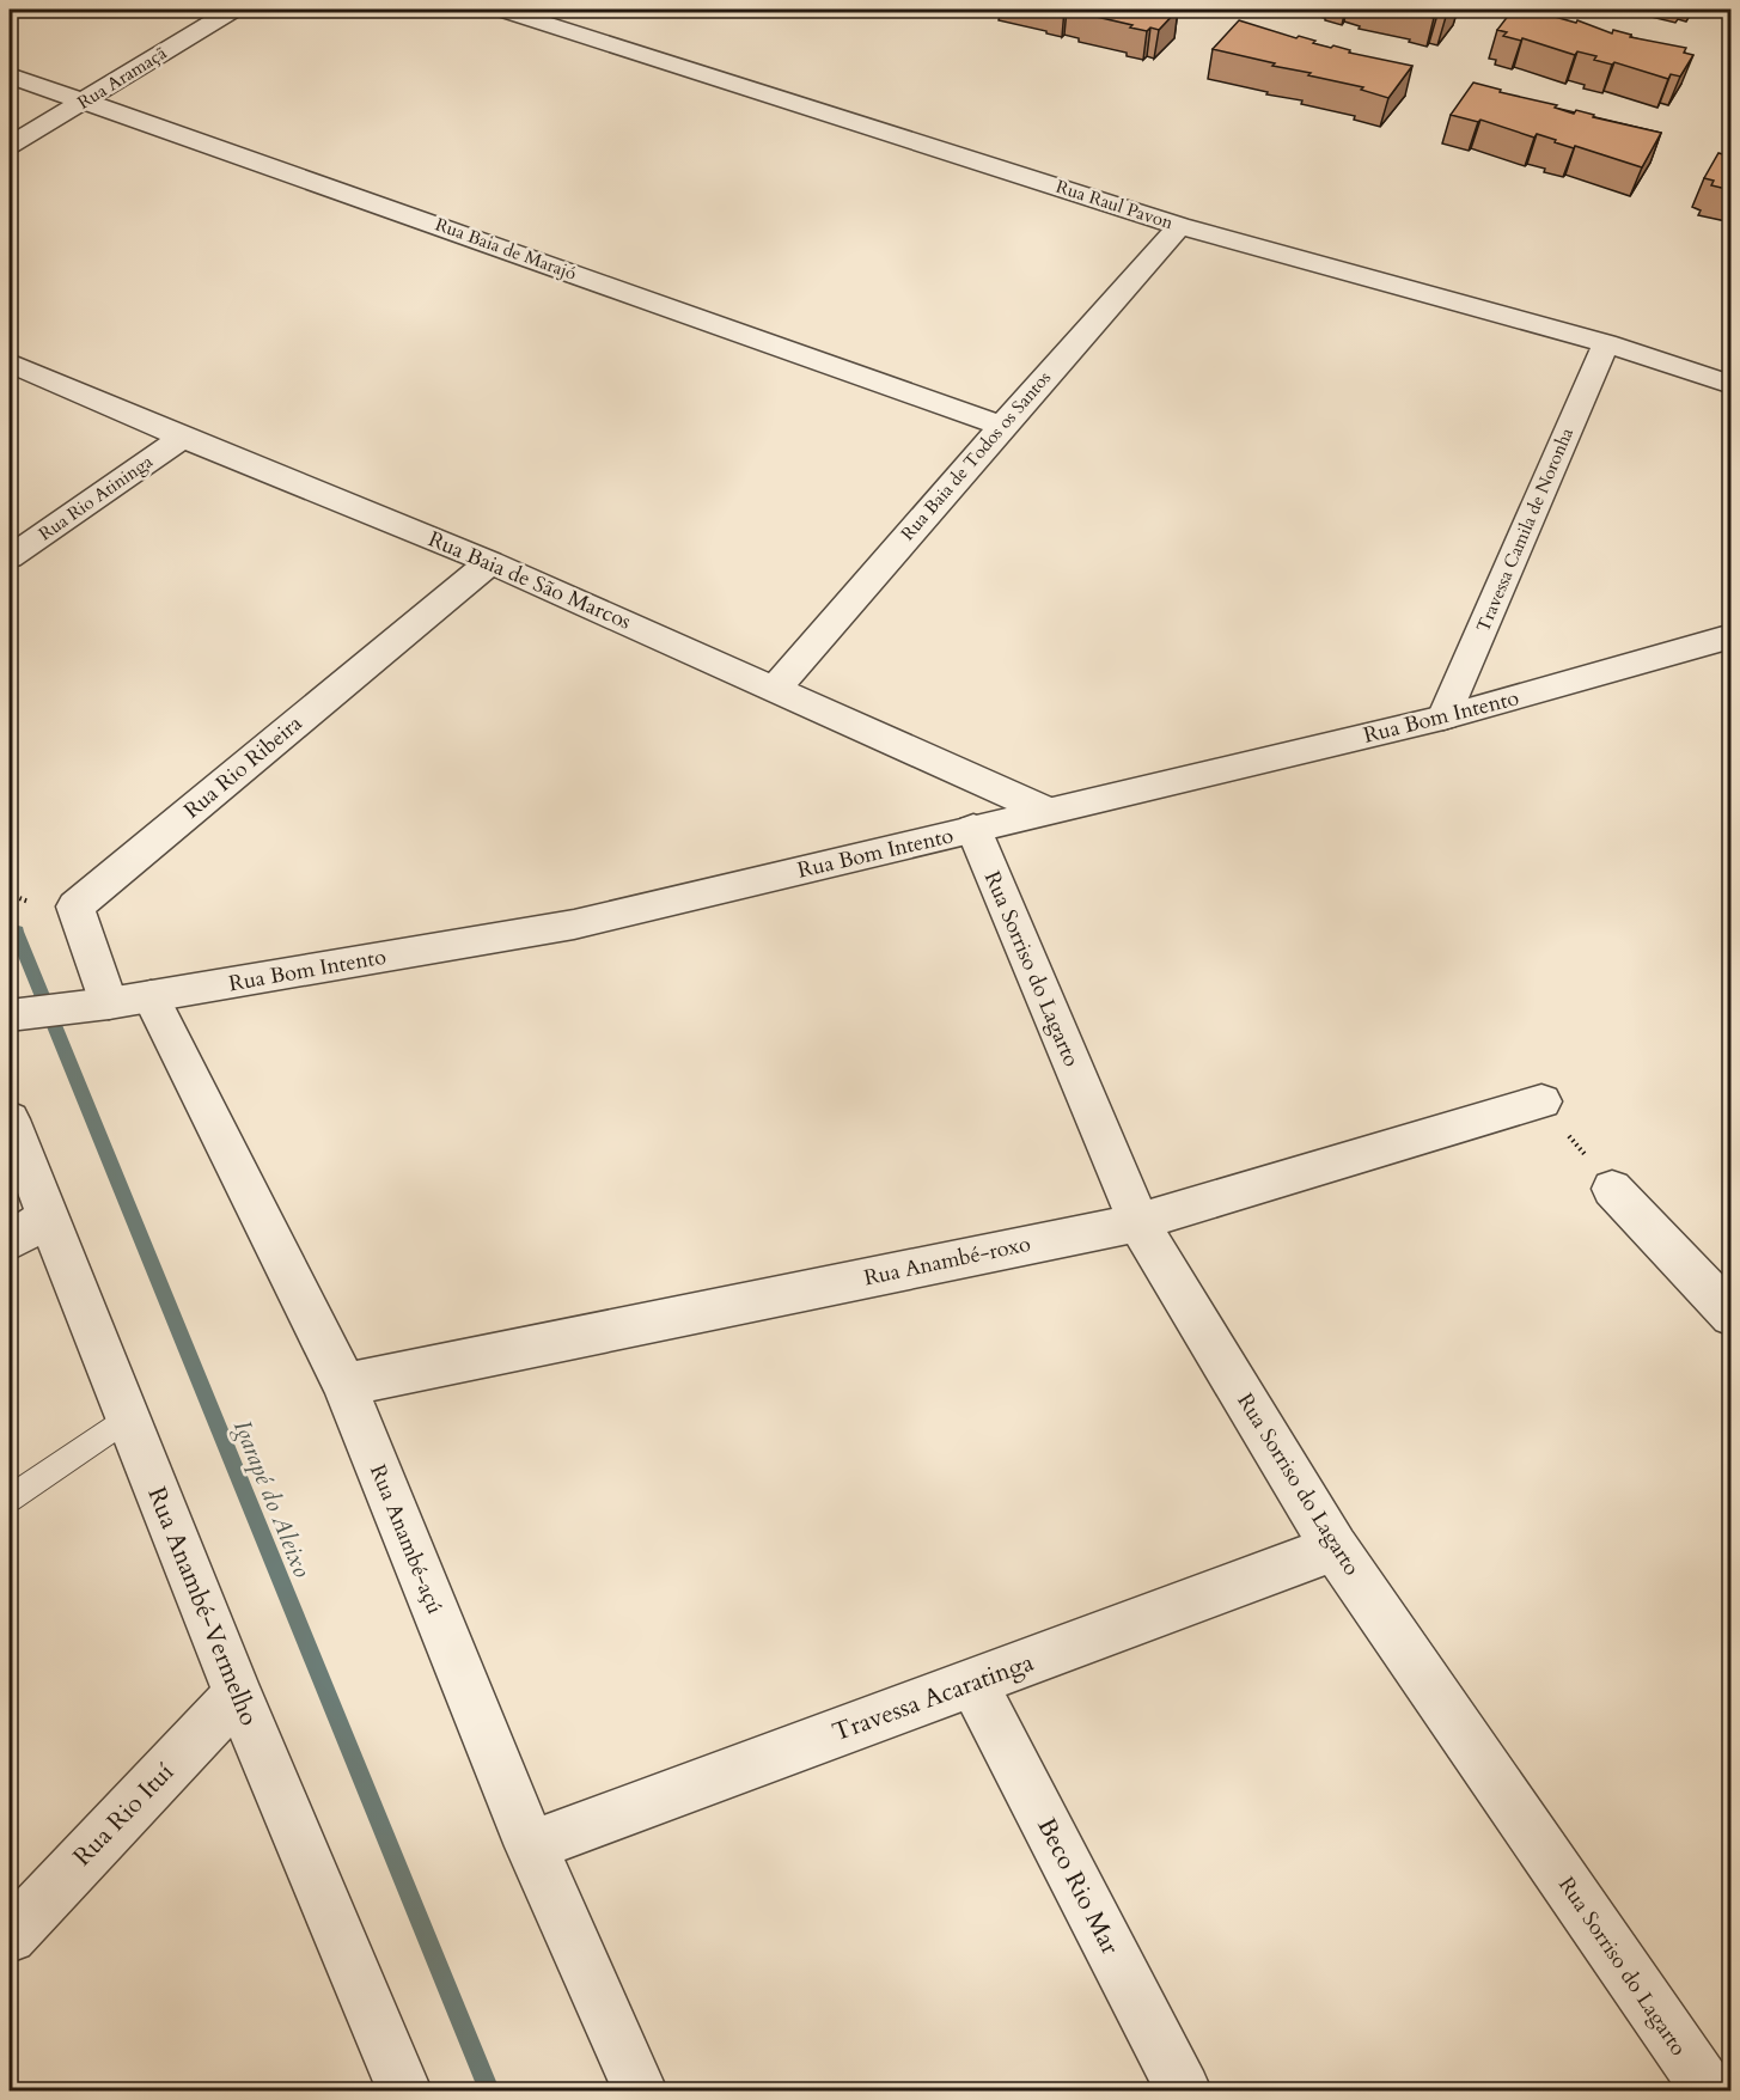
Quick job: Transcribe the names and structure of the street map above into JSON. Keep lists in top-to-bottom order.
{
  "streets": {
    "street": [
      "Rua Aramaçã",
      "Rua Raul Pavon",
      "Rua Baia de Marajó",
      "Rua Baia de Todos os Santos",
      "Rua Rio Atininga",
      "Travessa Camila de Noronha",
      "Rua Baia de São Marcos",
      "Rua Bom Intento",
      "Rua Rio Ribeira",
      "Rua Sorriso do Lagarto",
      "Rua Anambé-roxo",
      "Rua Anambé-açú",
      "Rua Anambé-Vermelho",
      "Travessa Acaratinga",
      "Rua Rio Ituí",
      "Beco Rio Mar"
    ]
  },
  "crossings": [
    ["Rua Aramaçã", "Rua Baia de Marajó"],
    ["Rua Raul Pavon", "Rua Baia de Todos os Santos"],
    ["Rua Raul Pavon", "Travessa Camila de Noronha"],
    ["Rua Baia de Marajó", "Rua Baia de Todos os Santos"],
    ["Rua Baia de Todos os Santos", "Rua Baia de São Marcos"],
    ["Rua Rio Atininga", "Rua Baia de São Marcos"],
    ["Travessa Camila de Noronha", "Rua Bom Intento"],
    ["Rua Baia de São Marcos", "Rua Bom Intento"],
    ["Rua Baia de São Marcos", "Rua Rio Ribeira"],
    ["Rua Bom Intento", "Rua Rio Ribeira"],
    ["Rua Bom Intento", "Rua Sorriso do Lagarto"],
    ["Rua Bom Intento", "Rua Anambé-açú"],
    ["Rua Rio Ribeira", "Rua Anambé-açú"],
    ["Rua Sorriso do Lagarto", "Rua Anambé-roxo"],
    ["Rua Sorriso do Lagarto", "Travessa Acaratinga"],
    ["Rua Anambé-roxo", "Rua Anambé-açú"],
    ["Rua Anambé-açú", "Travessa Acaratinga"],
    ["Rua Anambé-Vermelho", "Rua Rio Ituí"],
    ["Travessa Acaratinga", "Beco Rio Mar"]
  ],
  "water": ["Igarapé do Aleixo"]
}
